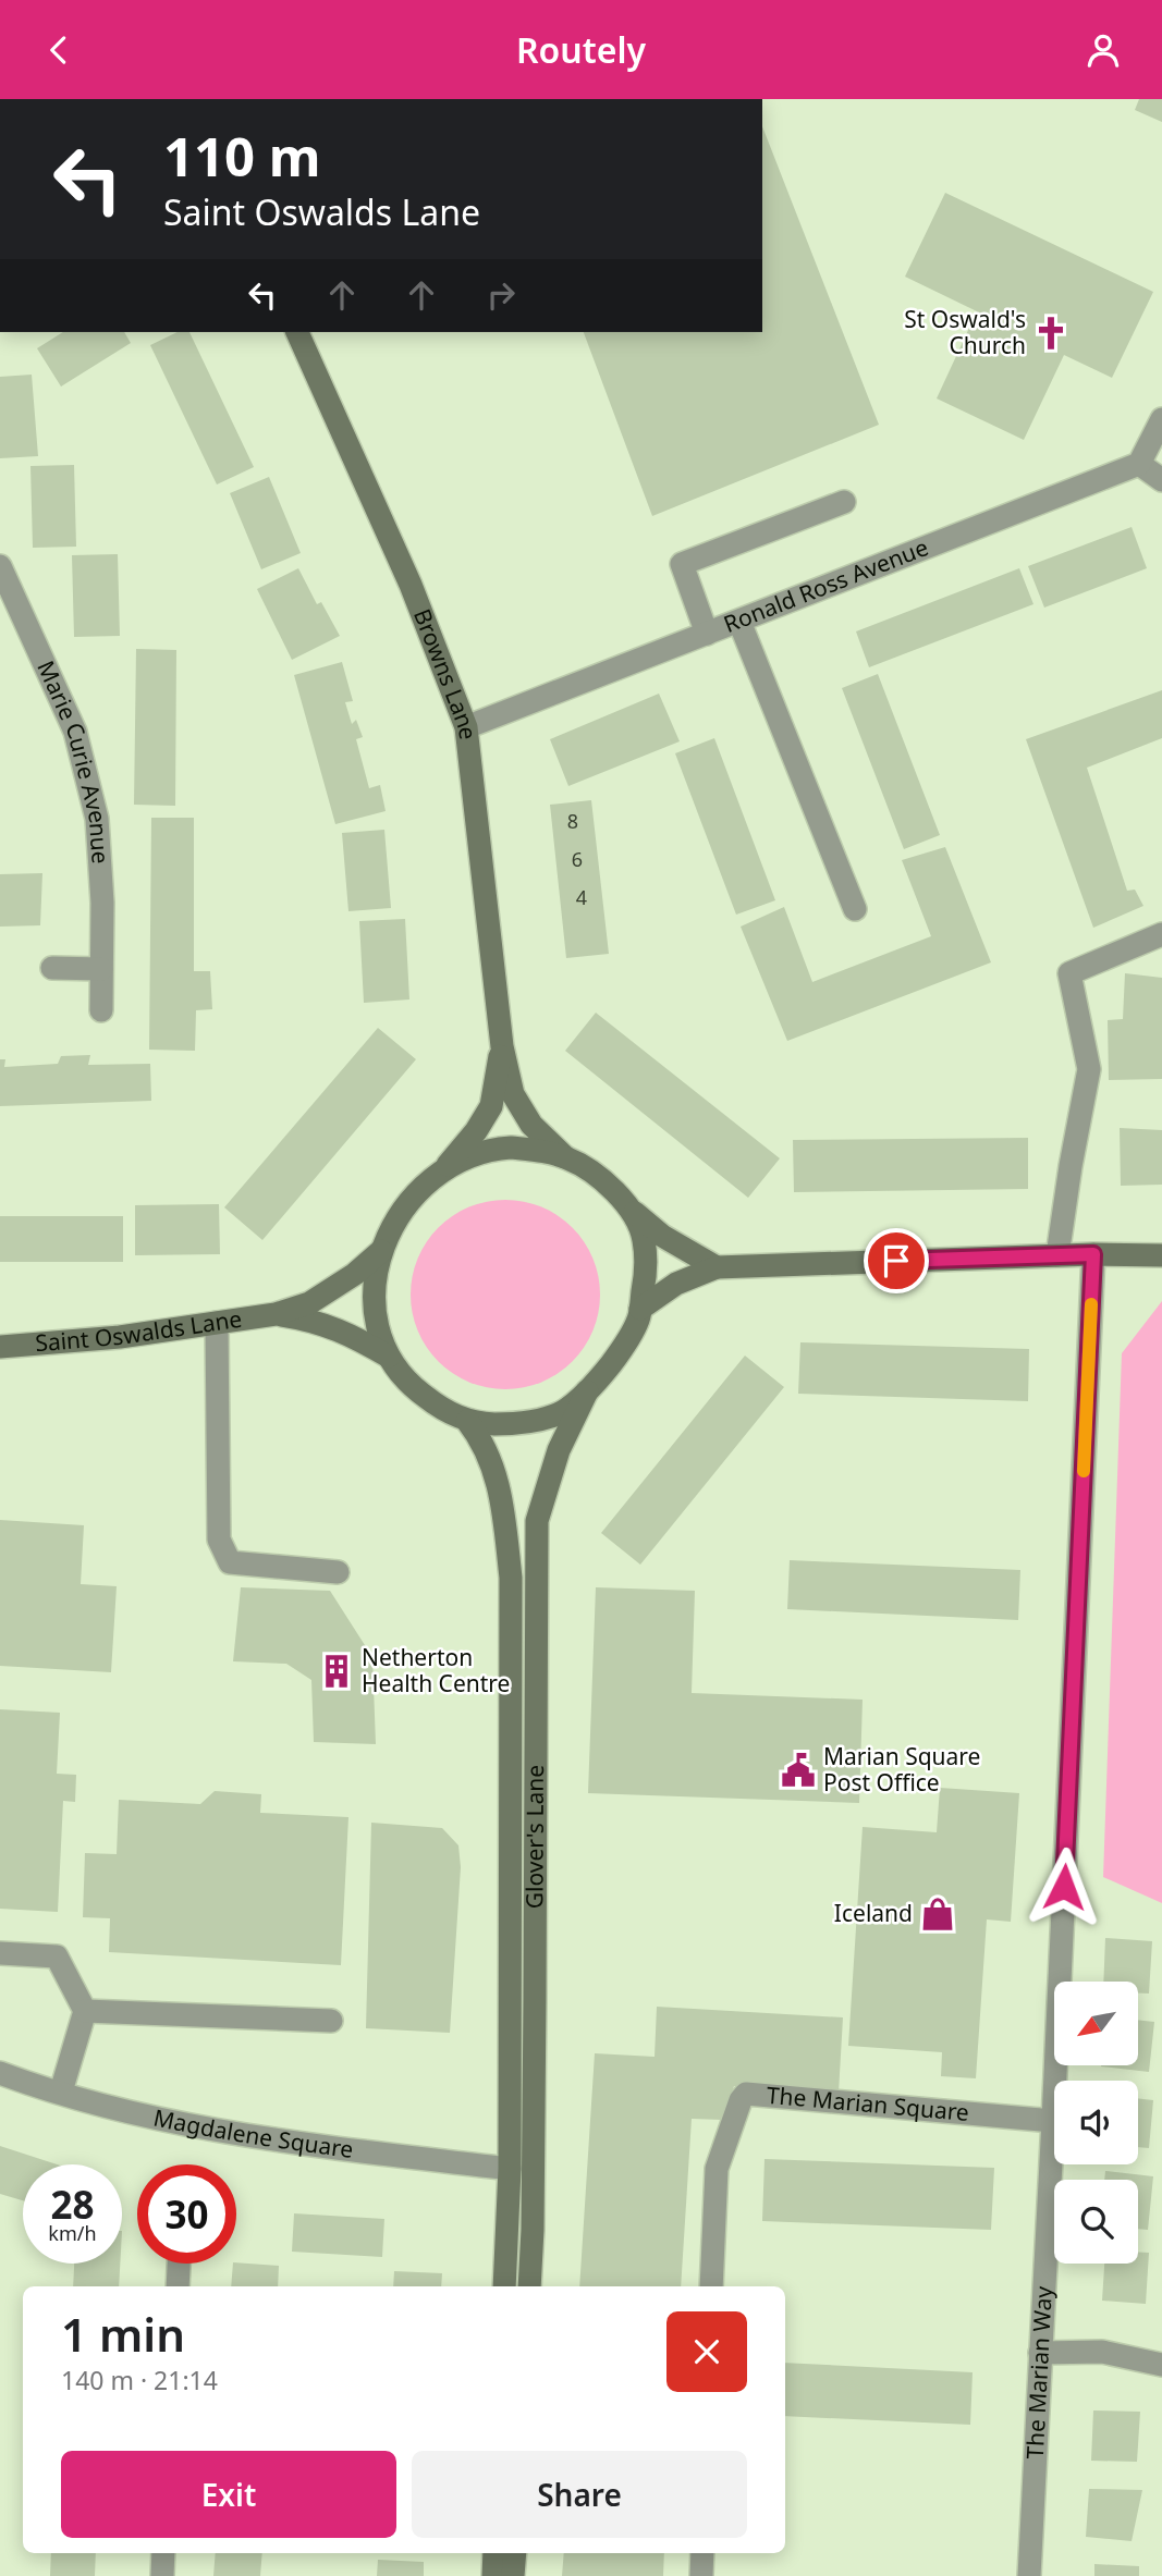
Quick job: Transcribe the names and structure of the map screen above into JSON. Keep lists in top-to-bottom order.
{
  "streets": {
    "street": [
      "Ronald Ross Avenue",
      "Browns Lane",
      "Marie Curie Avenue",
      "Saint Oswalds Lane",
      "Glover's Lane",
      "The Marian Square",
      "Magdalene Square",
      "The Marian Way"
    ]
  },
  "crossings": [
    ["Ronald Ross Avenue", "Browns Lane"],
    ["Browns Lane", "Saint Oswalds Lane"],
    ["Glover's Lane", "Magdalene Square"],
    ["The Marian Square", "The Marian Way"]
  ],
  "places": {
    "church": ["St Oswald's Church"],
    "building": ["Netherton Health Centre"],
    "public building": ["Marian Square Post Office"],
    "shop": ["Iceland"]
  },
  "house_numbers": ["8", "6", "4"],
  "north": "bottom left",
  "page": {
    "header": "Routely",
    "turn": ["110 m", "Saint Oswalds Lane"],
    "speed": "28 km/h",
    "limit": "30",
    "heading": ["1 min", "140 m · 21:14"],
    "buttons": ["Exit", "Share"]
  }
}
